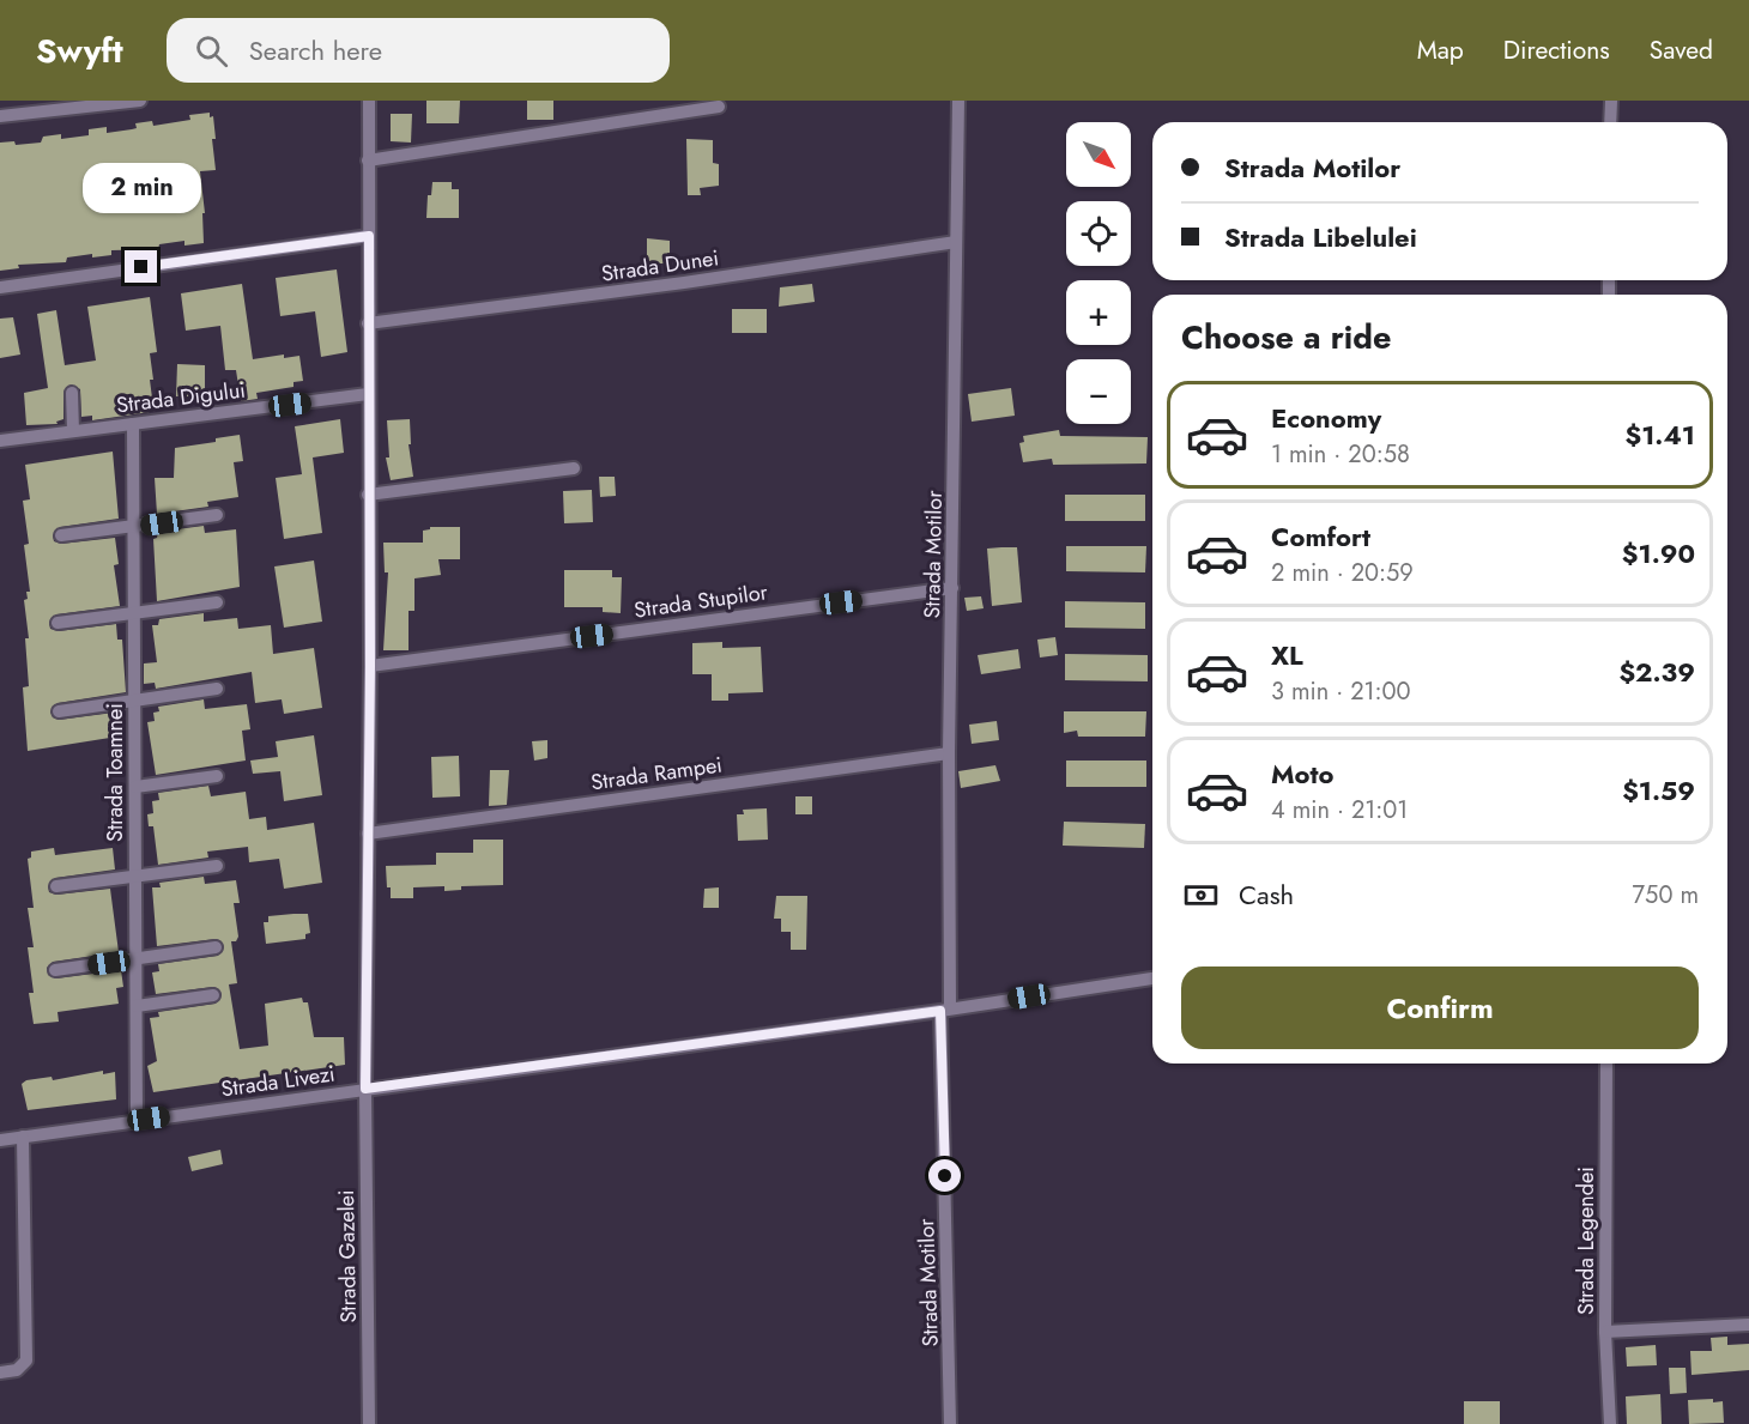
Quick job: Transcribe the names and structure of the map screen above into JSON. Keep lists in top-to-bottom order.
{
  "streets": {
    "street": [
      "Strada Dunei",
      "Strada Digului",
      "Strada Motilor",
      "Strada Stupilor",
      "Strada Toamnei",
      "Strada Rampei",
      "Strada Livezi",
      "Strada Legendei",
      "Strada Gazelei"
    ]
  },
  "crossings": [
    ["Strada Dunei", "Strada Motilor"],
    ["Strada Dunei", "Strada Gazelei"],
    ["Strada Digului", "Strada Toamnei"],
    ["Strada Digului", "Strada Gazelei"],
    ["Strada Motilor", "Strada Stupilor"],
    ["Strada Motilor", "Strada Rampei"],
    ["Strada Motilor", "Strada Livezi"],
    ["Strada Stupilor", "Strada Gazelei"],
    ["Strada Toamnei", "Strada Livezi"],
    ["Strada Rampei", "Strada Gazelei"],
    ["Strada Livezi", "Strada Gazelei"]
  ],
  "north": "bottom right",
  "page": {
    "header": "Swyft",
    "search": "Search here",
    "nav": ["Map", "Directions", "Saved"],
    "map_buttons": ["+", "−"],
    "banner": ["Strada Motilor", "Strada Libelulei"],
    "bubble": "2 min",
    "heading": "Choose a ride",
    "list": [
      {
        "name": "Economy",
        "note": "1 min · 20:58",
        "value": "$1.41"
      },
      {
        "name": "Comfort",
        "note": "2 min · 20:59",
        "value": "$1.90"
      },
      {
        "name": "XL",
        "note": "3 min · 21:00",
        "value": "$2.39"
      },
      {
        "name": "Moto",
        "note": "4 min · 21:01",
        "value": "$1.59"
      }
    ],
    "pay": ["Cash", "750 m"],
    "buttons": "Confirm"
  }
}
